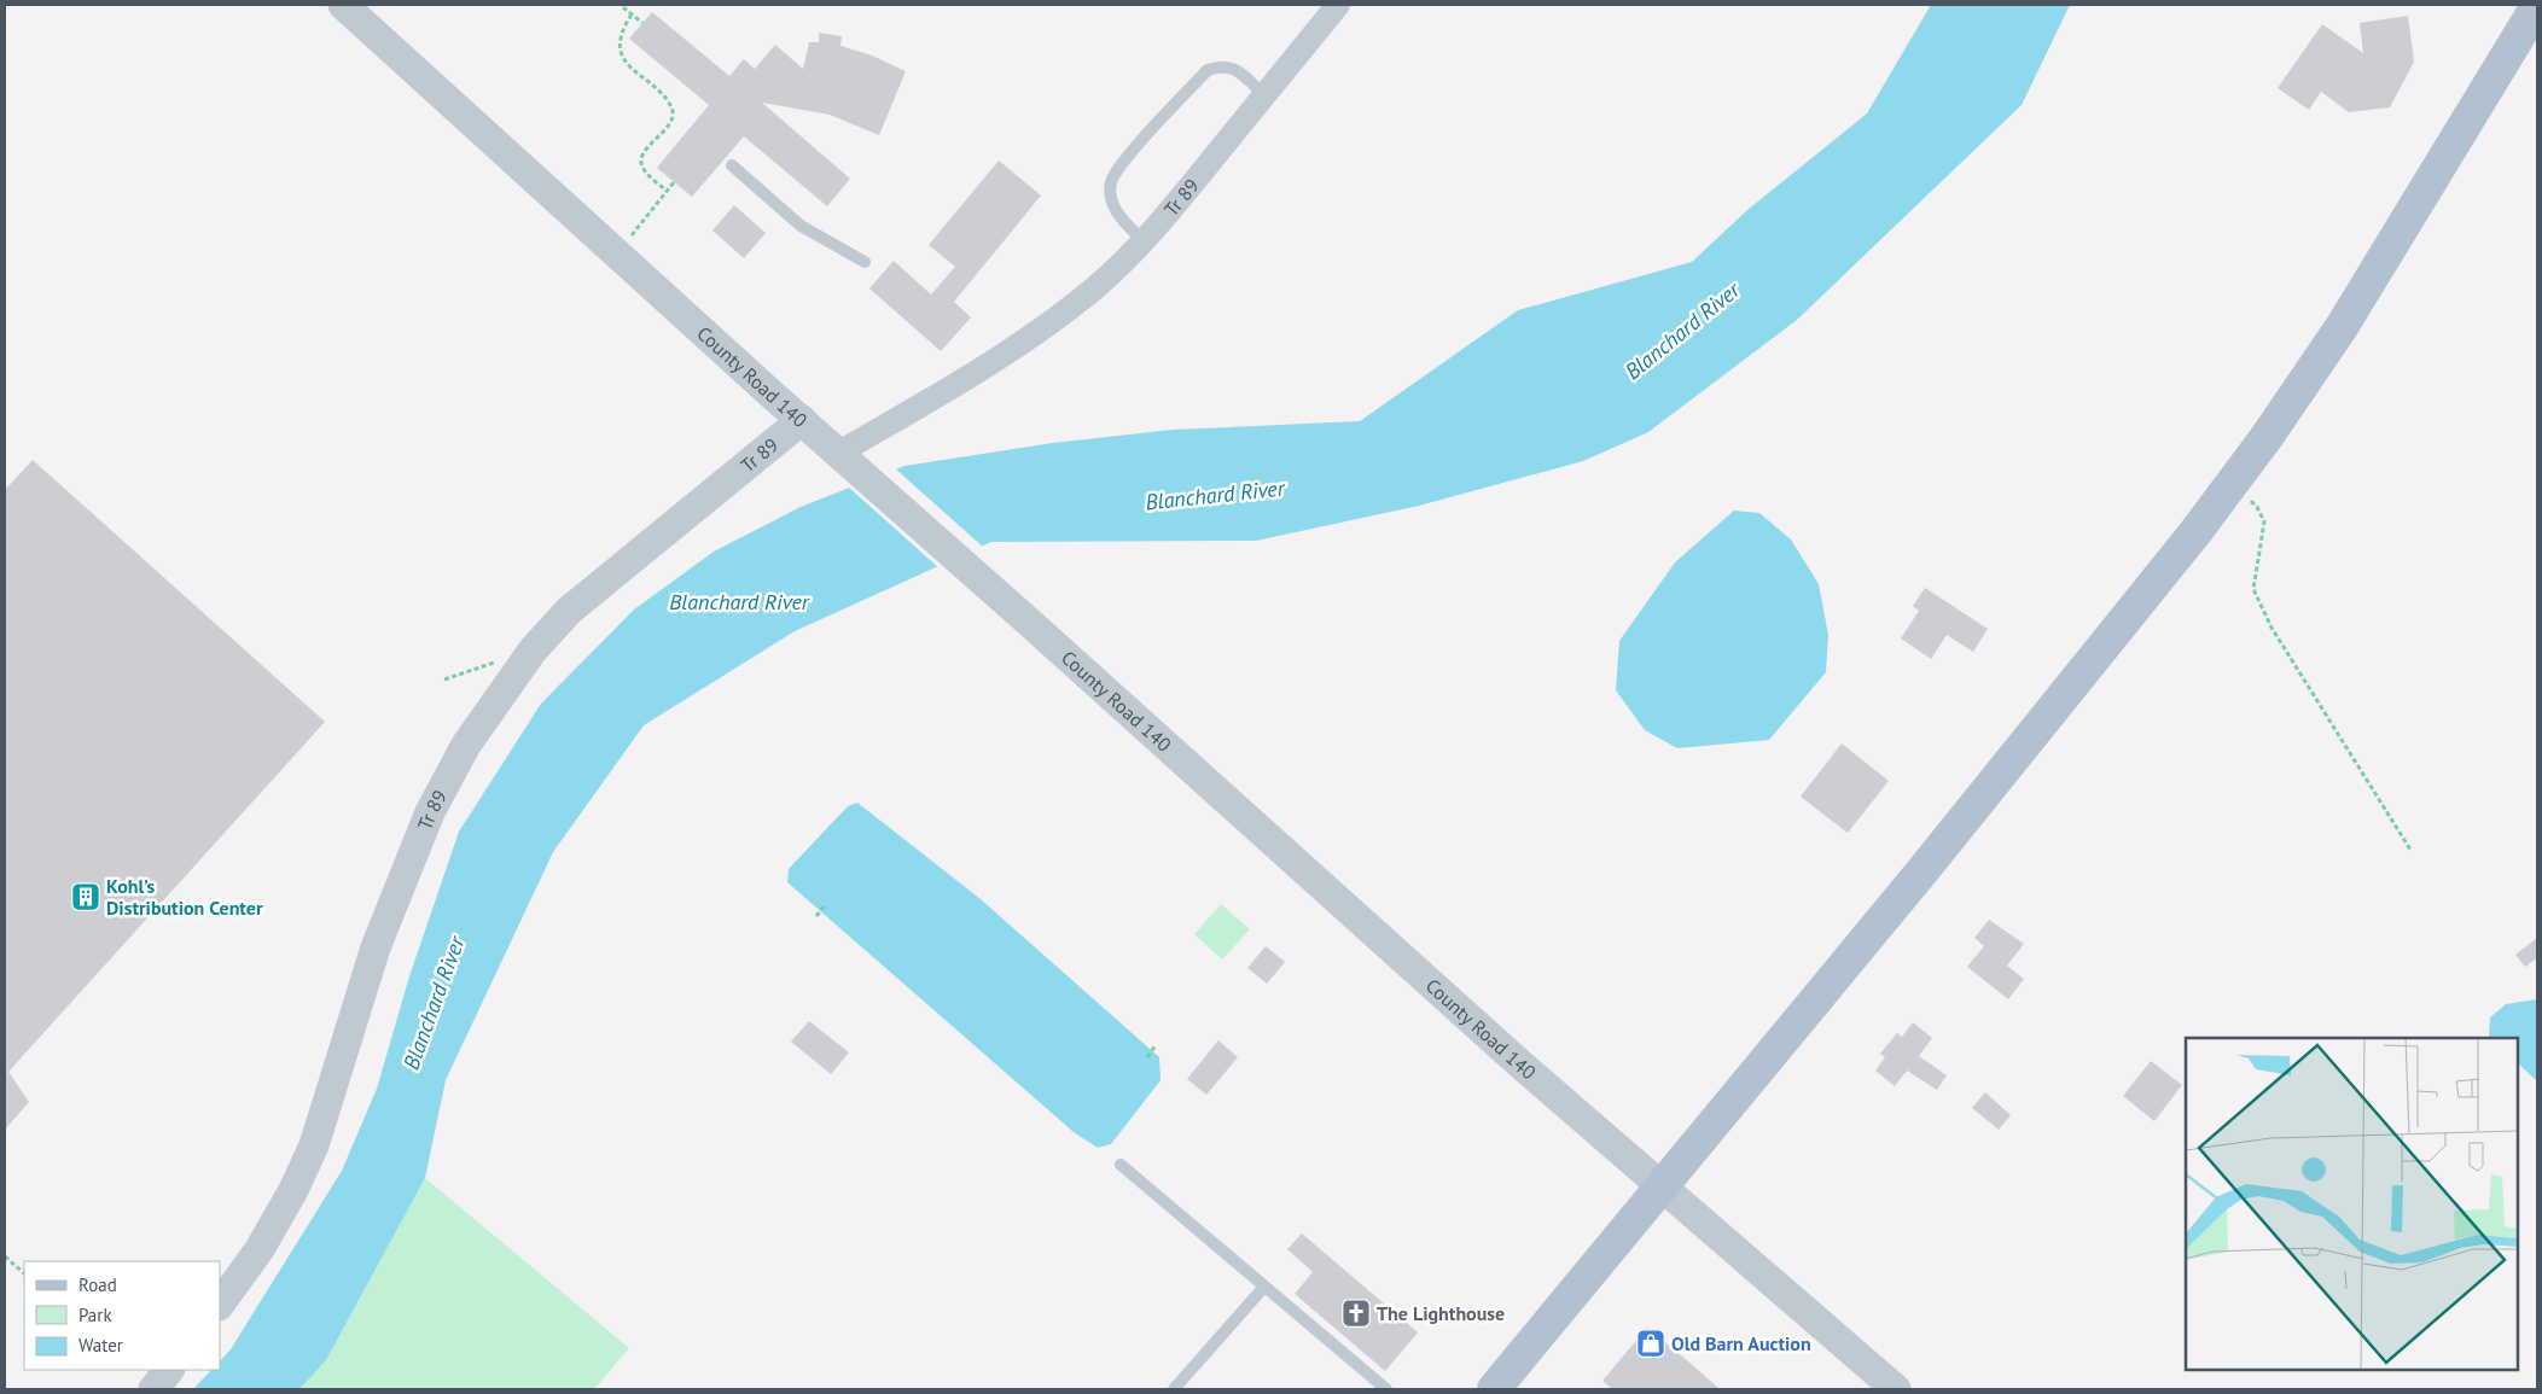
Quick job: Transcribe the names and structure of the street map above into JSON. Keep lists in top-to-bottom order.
{
  "streets": {
    "street": ["Tr 89", "County Road 140"]
  },
  "crossings": [
    ["Tr 89", "County Road 140"]
  ],
  "water": ["Blanchard River"],
  "places": {
    "building": ["Kohl’s Distribution Center"],
    "church": ["The Lighthouse"],
    "shop": ["Old Barn Auction"]
  },
  "legend": ["Road", "Park", "Water"]
}
